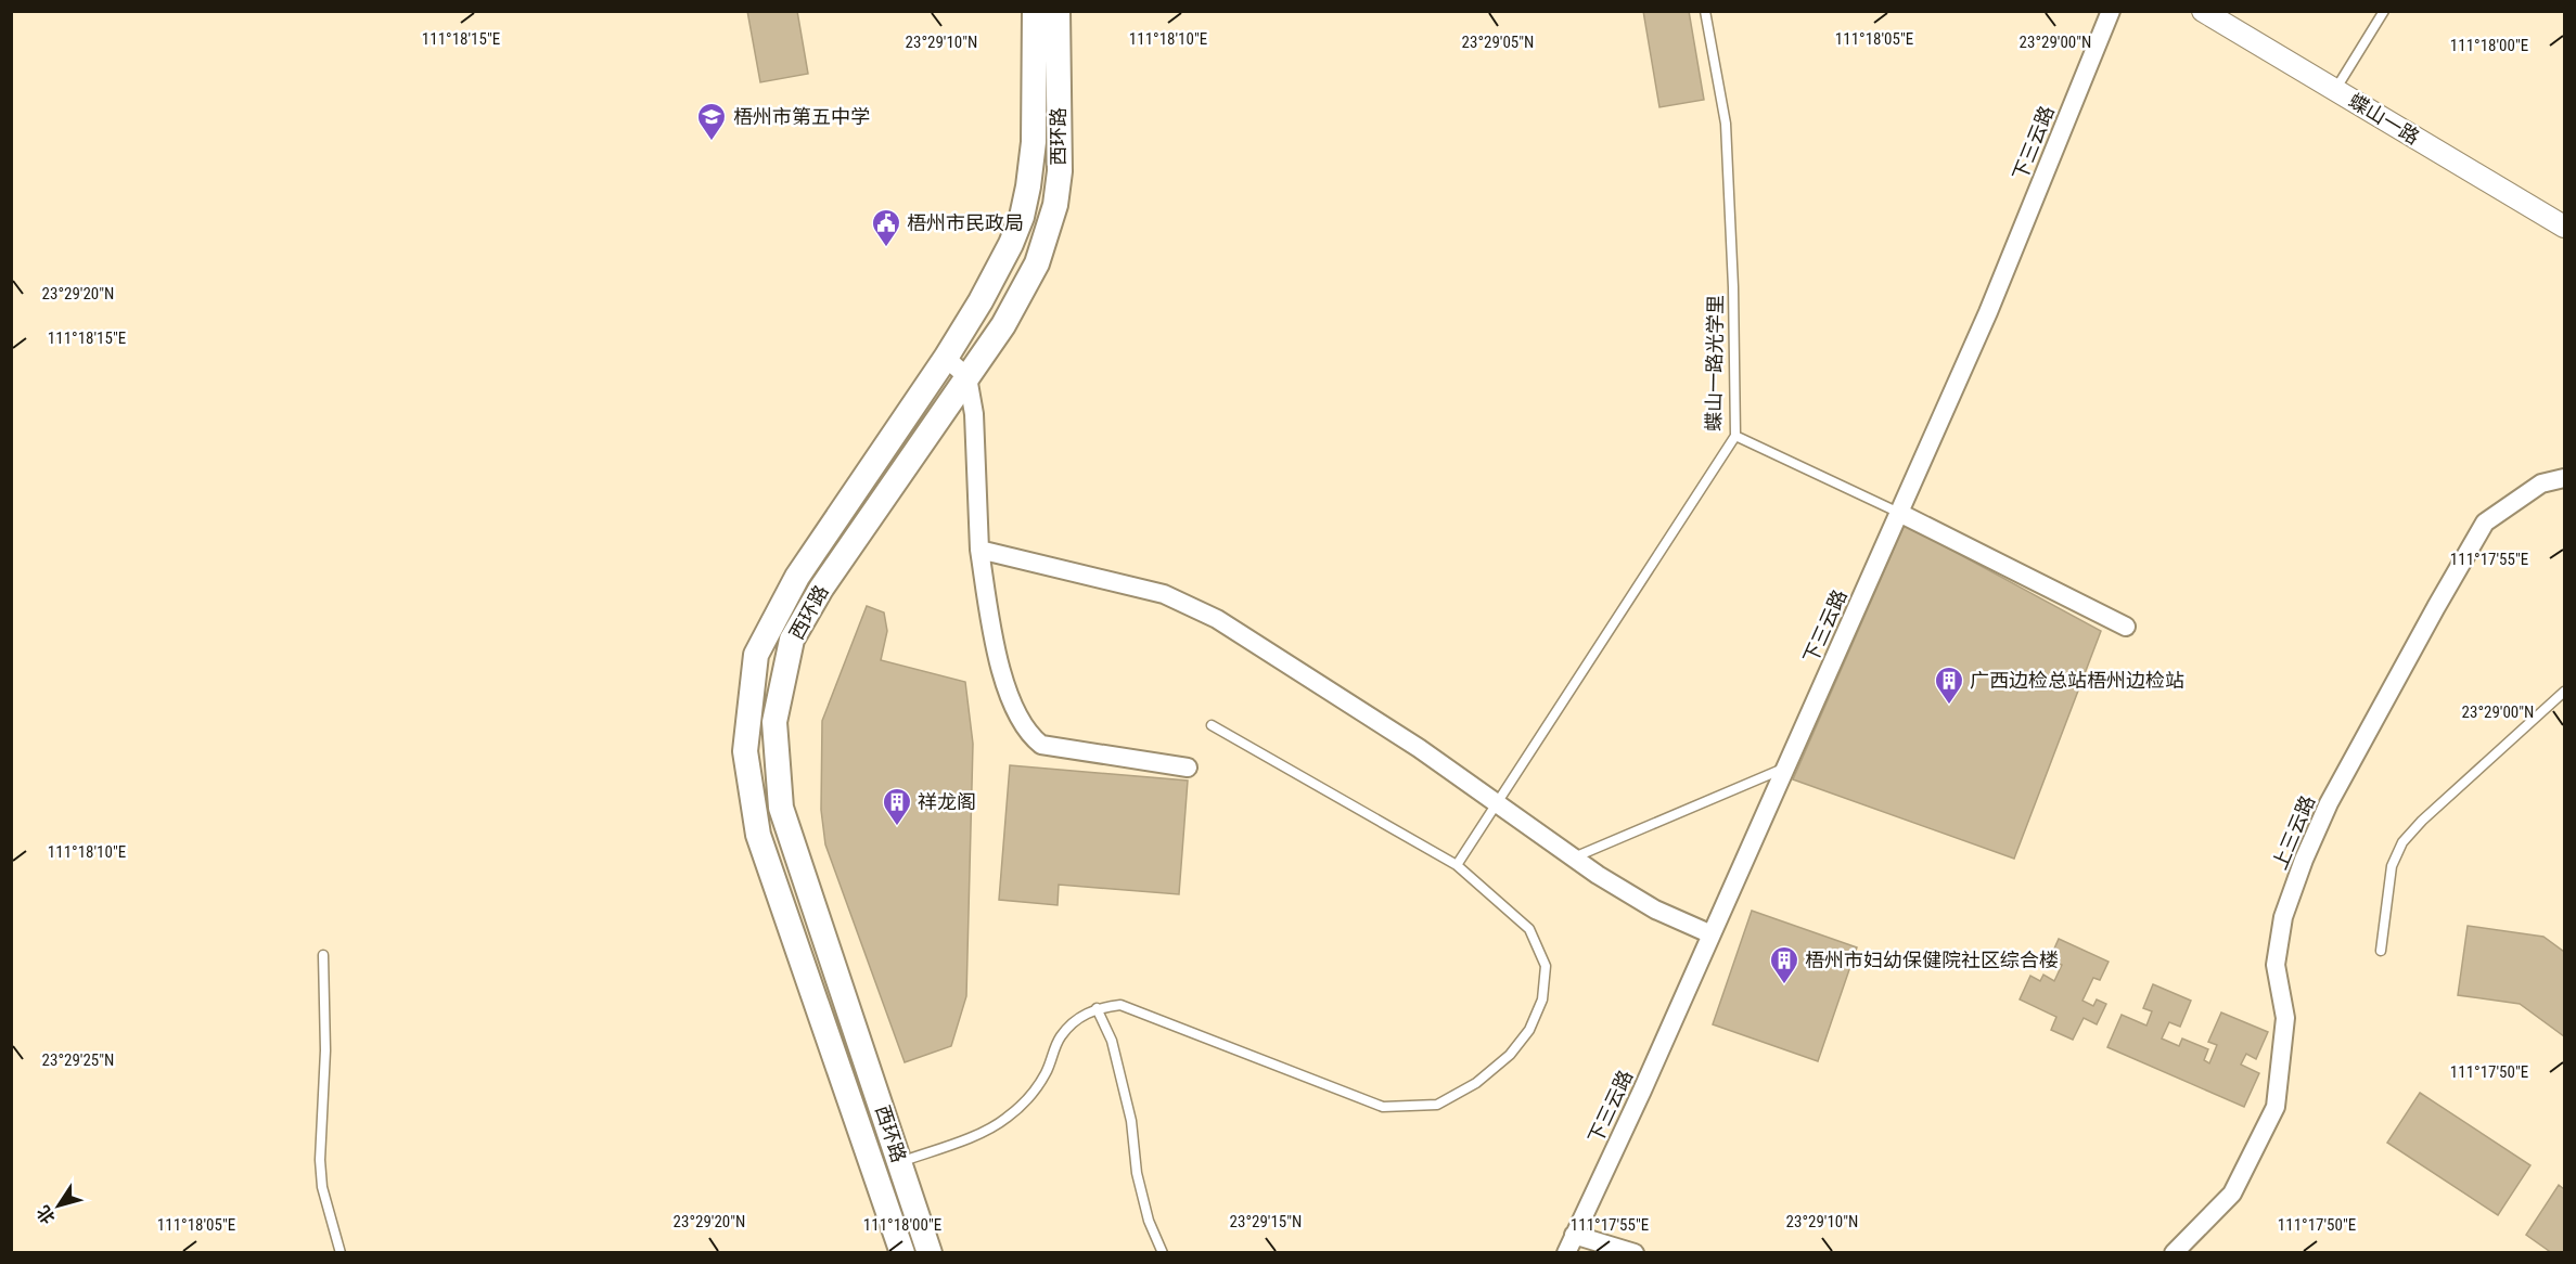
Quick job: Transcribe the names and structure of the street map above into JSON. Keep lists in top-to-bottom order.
{
  "streets": {
    "main road": ["西环路"],
    "street": ["蝶山一路", "下三云路", "上三云路"],
    "lane": ["蝶山一路光学里"]
  },
  "places": {
    "school or university": ["梧州市第五中学"],
    "public building": ["梧州市民政局"],
    "building": ["广西边检总站梧州边检站", "祥龙阁", "梧州市妇幼保健院社区综合楼"]
  },
  "north": "bottom left",
  "coordinates": [
    "111°18'15\"E",
    "111°18'10\"E",
    "111°18'05\"E",
    "23°29'10\"N",
    "23°29'05\"N",
    "23°29'00\"N",
    "111°18'00\"E",
    "23°29'20\"N",
    "111°17'55\"E",
    "23°29'25\"N",
    "111°17'50\"E",
    "23°29'15\"N"
  ]
}
